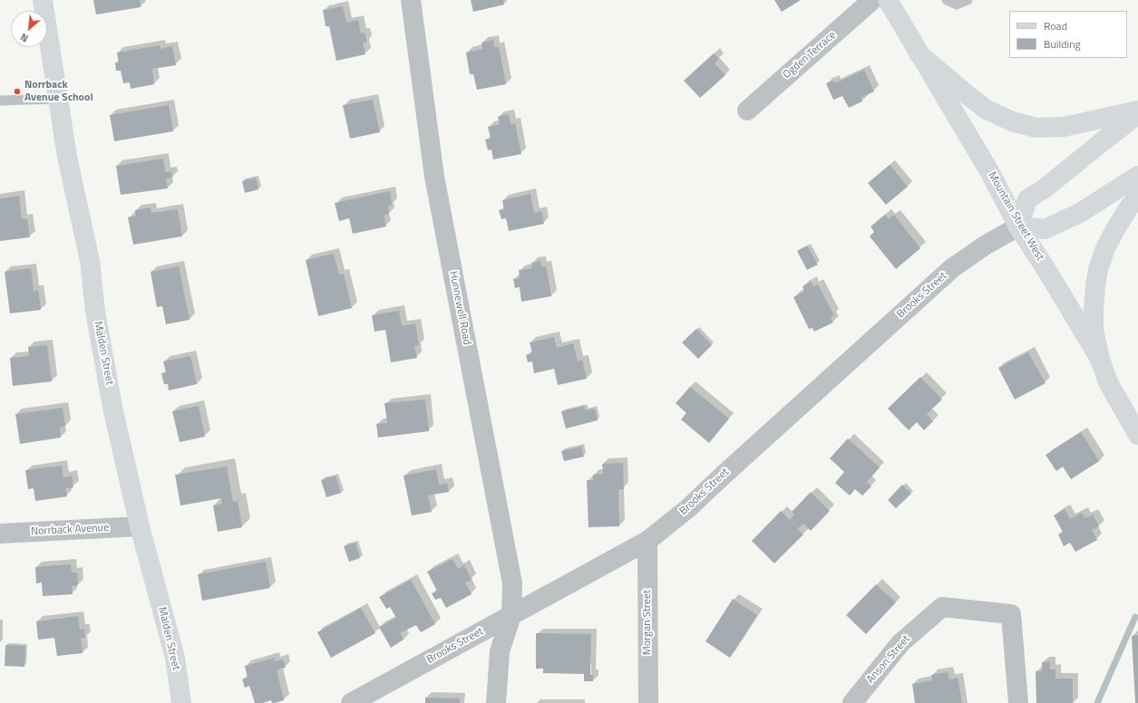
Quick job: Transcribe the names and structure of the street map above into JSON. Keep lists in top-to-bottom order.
{
  "streets": {
    "main road": ["Mountain Street West", "Malden Street"],
    "street": [
      "Ogden Terrace",
      "Brooks Street",
      "Hunnewell Road",
      "Norrback Avenue",
      "Morgan Street",
      "Anson Street"
    ]
  },
  "crossings": [
    ["Mountain Street West", "Brooks Street"],
    ["Brooks Street", "Hunnewell Road"],
    ["Brooks Street", "Morgan Street"],
    ["Malden Street", "Norrback Avenue"]
  ],
  "places": ["Norrback Avenue School"],
  "legend": ["Road", "Building"],
  "north": "bottom left"
}
